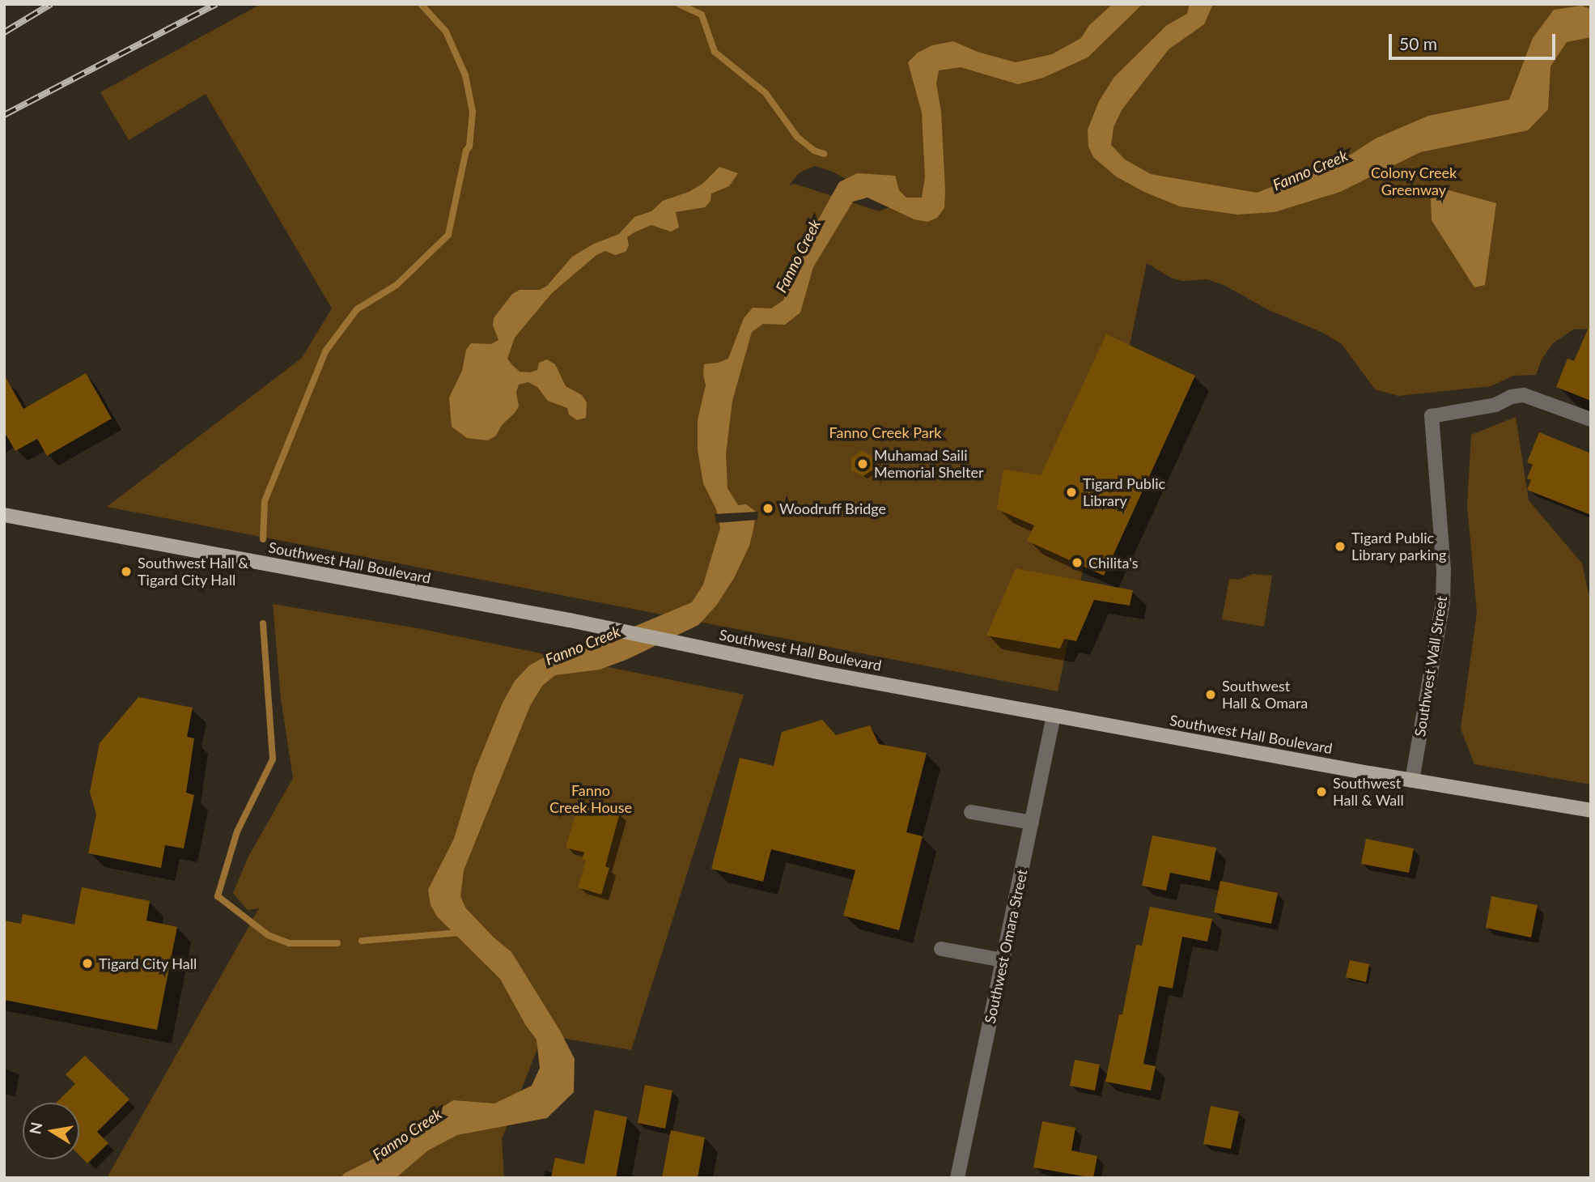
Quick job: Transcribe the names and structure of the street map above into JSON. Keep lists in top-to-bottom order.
{
  "streets": {
    "main road": ["Southwest Hall Boulevard"],
    "street": ["Southwest Wall Street", "Southwest Omara Street"]
  },
  "crossings": [
    ["Southwest Hall Boulevard", "Southwest Wall Street"],
    ["Southwest Hall Boulevard", "Southwest Omara Street"]
  ],
  "water": ["Fanno Creek"],
  "parks": ["Colony Creek Greenway", "Fanno Creek Park", "Fanno Creek House"],
  "places": [
    "Muhamad Saili Memorial Shelter",
    "Tigard Public Library",
    "Woodruff Bridge",
    "Tigard Public Library parking",
    "Chilita's",
    "Southwest Hall & Tigard City Hall",
    "Southwest Hall & Omara",
    "Southwest Hall & Wall",
    "Tigard City Hall"
  ],
  "scale_bar": "50 m",
  "north": "left"
}
